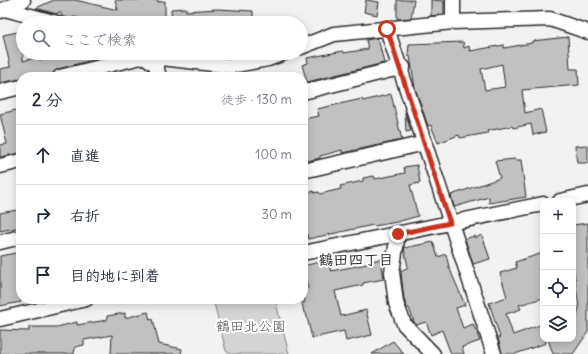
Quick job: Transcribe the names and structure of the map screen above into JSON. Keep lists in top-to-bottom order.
{
  "districts": ["鶴田四丁目"],
  "parks": ["鶴田北公園"],
  "page": {
    "search": "ここで検索",
    "heading": ["2 分", "徒歩 · 130 m"],
    "list": [
      ["直進", "100 m"],
      ["右折", "30 m"],
      "目的地に到着"
    ],
    "map_buttons": ["+", "−"]
  }
}
